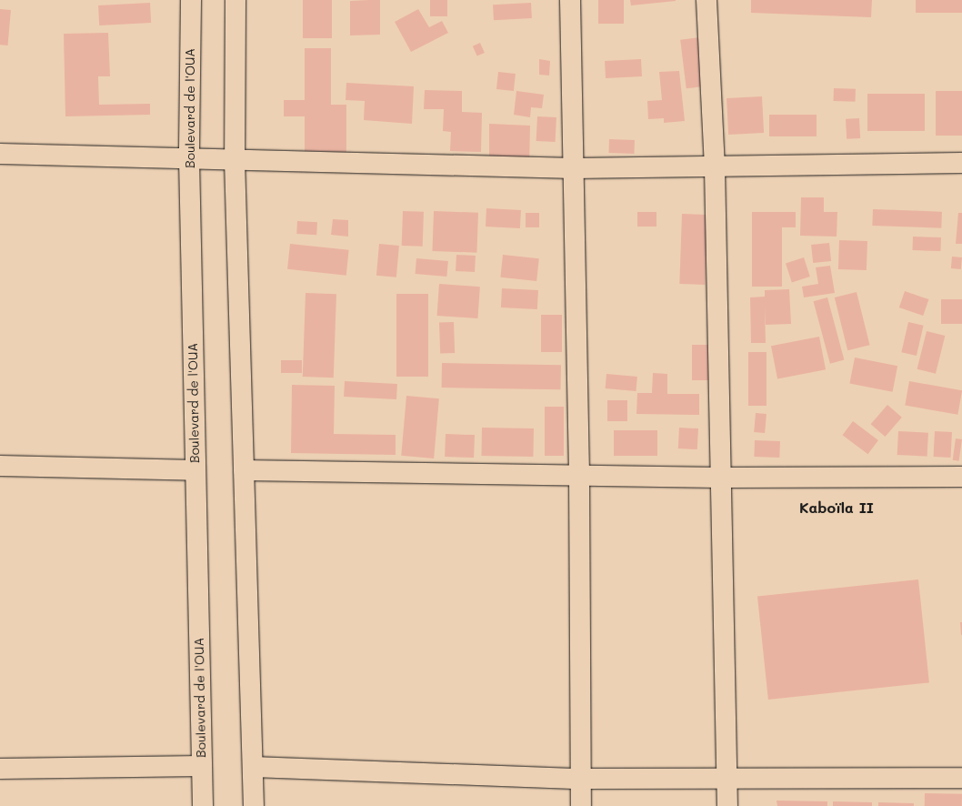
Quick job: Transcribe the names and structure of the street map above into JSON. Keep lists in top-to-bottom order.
{
  "streets": {
    "street": ["Boulevard de l'OUA"]
  },
  "districts": ["Kaboïla II"]
}
